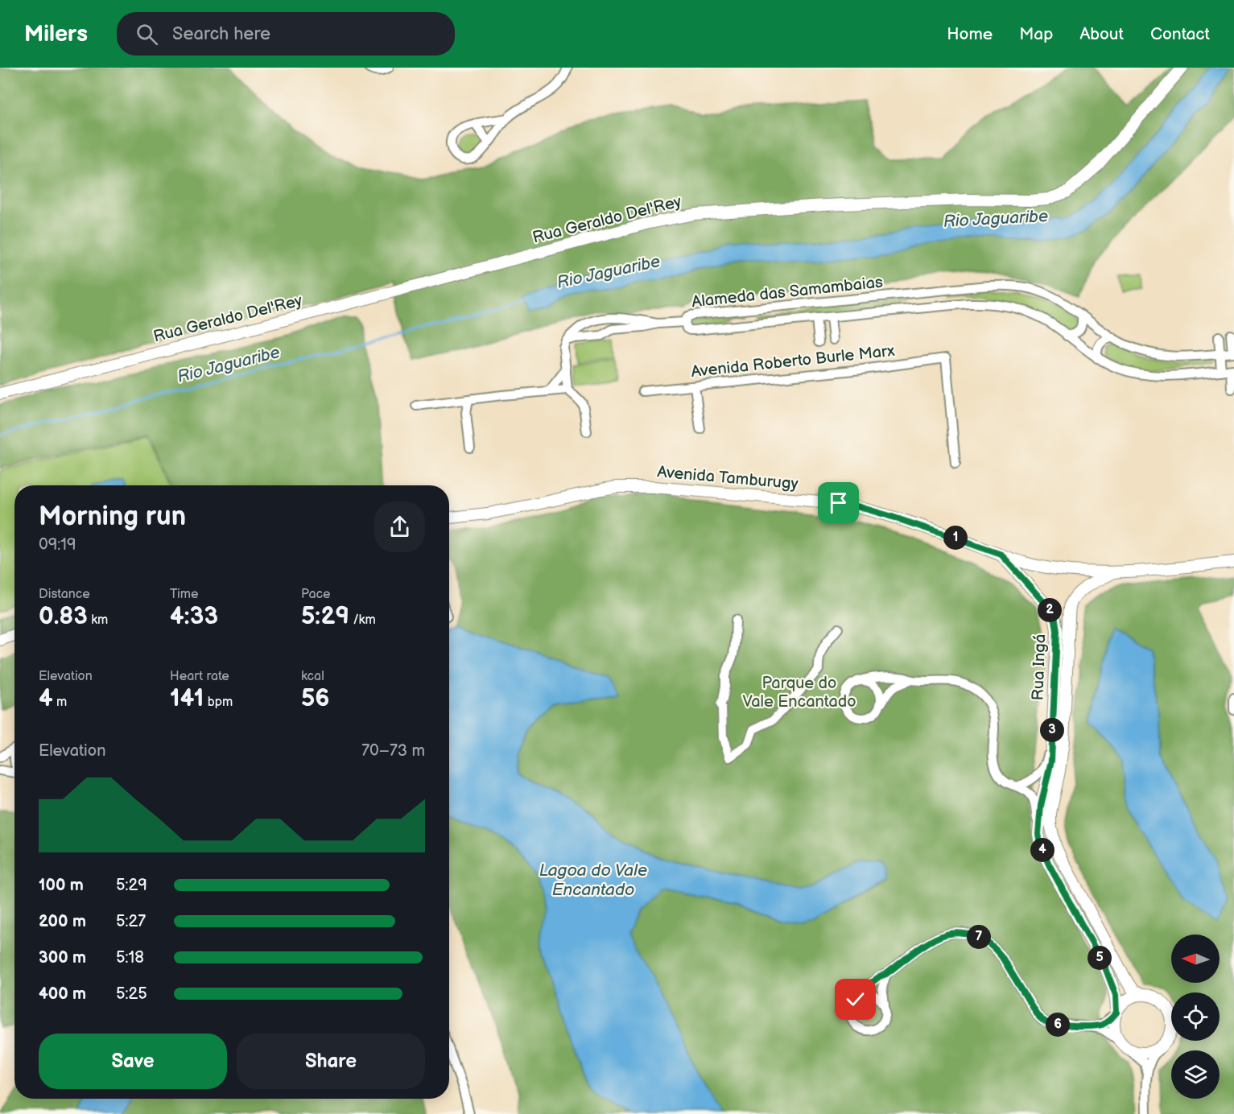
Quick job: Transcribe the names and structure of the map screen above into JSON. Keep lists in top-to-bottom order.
{
  "streets": {
    "main road": ["Rua Geraldo Del'Rey", "Avenida Tamburugy", "Rua Ingá"],
    "street": ["Alameda das Samambaias", "Avenida Roberto Burle Marx"]
  },
  "crossings": [
    ["Avenida Tamburugy", "Rua Ingá"]
  ],
  "water": ["Rio Jaguaribe", "Lagoa do Vale Encantado"],
  "parks": ["Parque do Vale Encantado"],
  "north": "left",
  "page": {
    "header": "Milers",
    "search": "Search here",
    "nav": [
      "Home",
      "Map",
      "About",
      "Contact"
    ],
    "heading": ["Morning run", "09:19"],
    "pins": [
      "1",
      "2",
      "3",
      "4",
      "7",
      "5",
      "6"
    ],
    "stats": [
      ["Distance", "0.83 km"],
      ["Time", "4:33"],
      ["Pace", "5:29 /km"],
      ["Elevation", "4 m"],
      ["Heart rate", "141 bpm"],
      ["kcal", "56"]
    ],
    "chart": ["Elevation", "70–73 m"],
    "list": [
      {
        "name": "100 m",
        "note": "5:29"
      },
      {
        "name": "200 m",
        "note": "5:27"
      },
      {
        "name": "300 m",
        "note": "5:18"
      },
      {
        "name": "400 m",
        "note": "5:25"
      }
    ],
    "buttons": ["Save", "Share"]
  }
}
